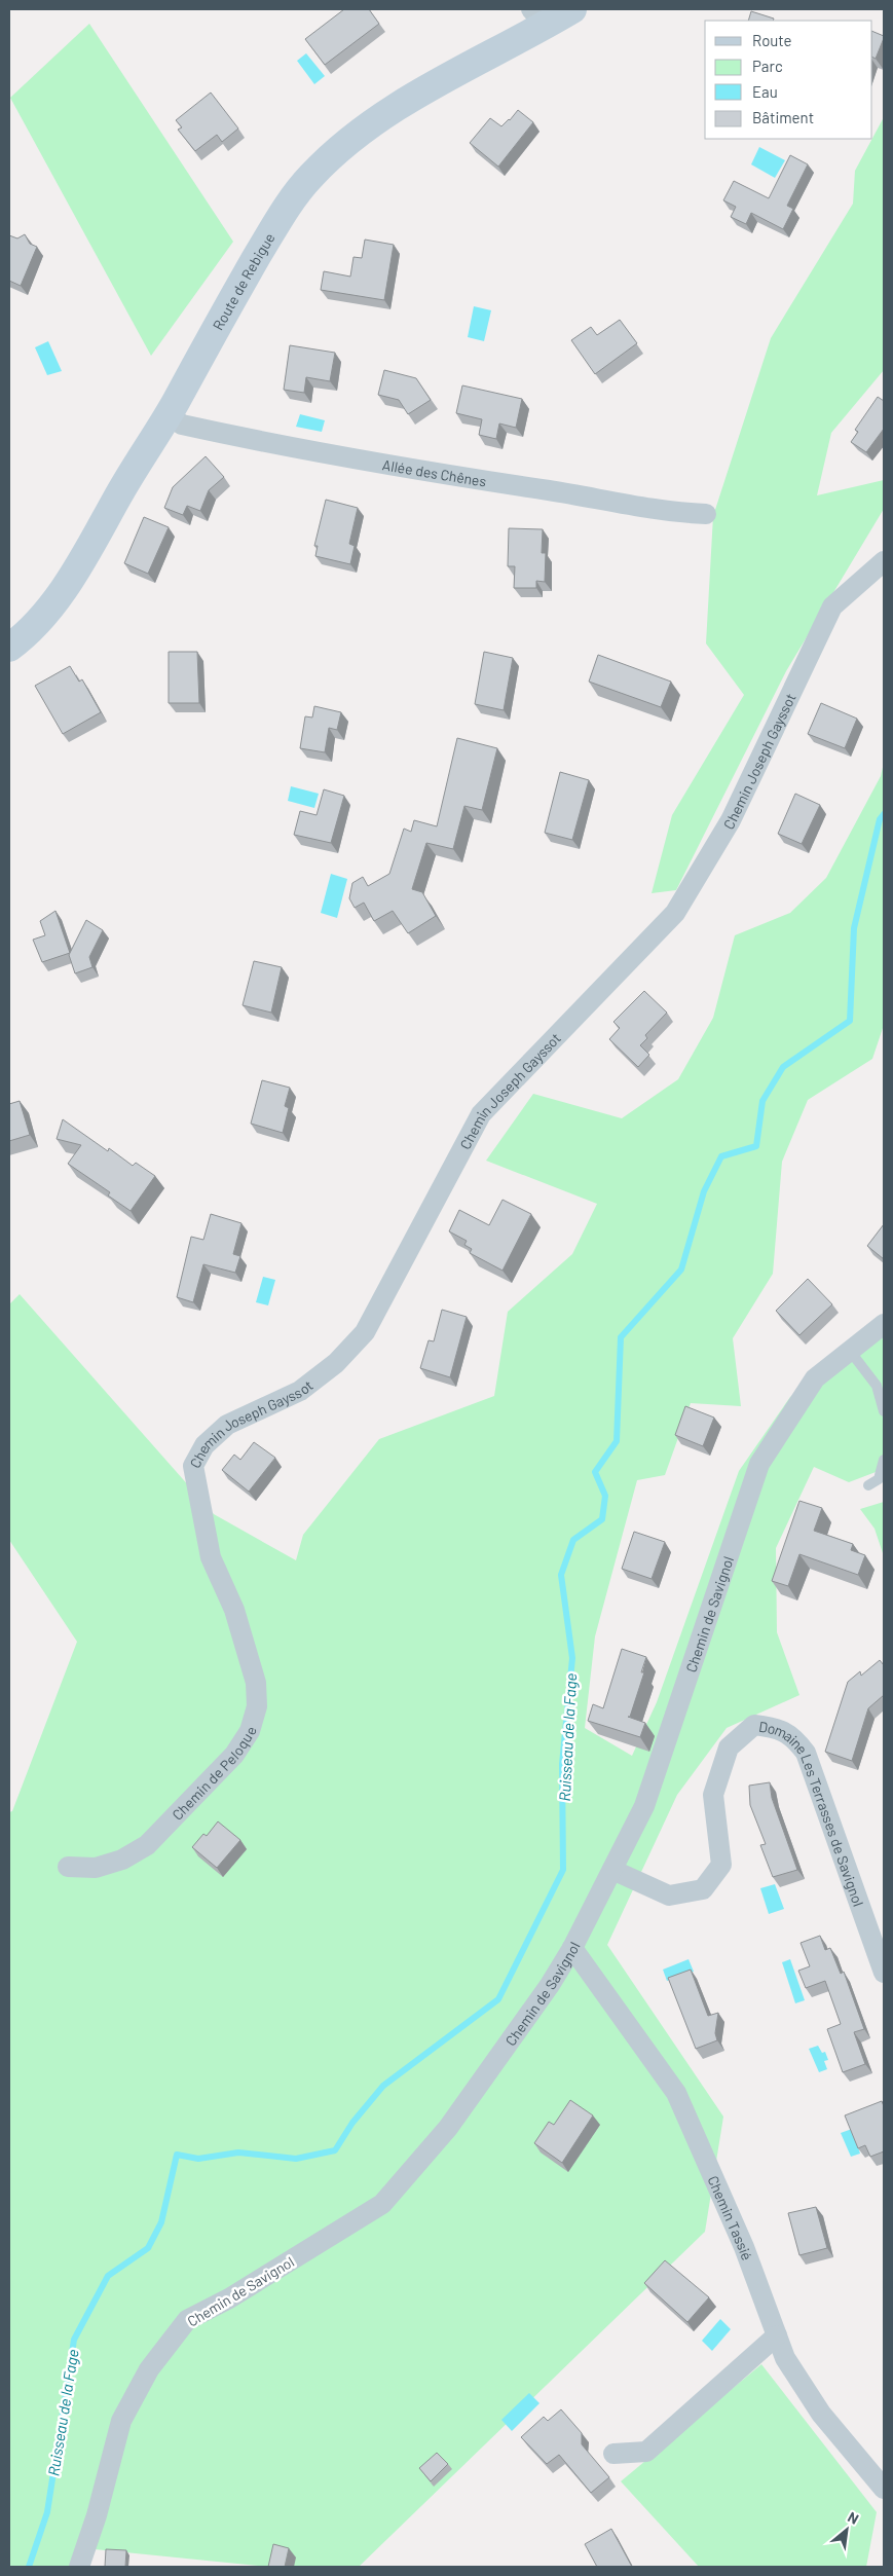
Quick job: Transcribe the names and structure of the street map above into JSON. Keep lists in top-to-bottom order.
{
  "streets": {
    "street": [
      "Route de Rebigue",
      "Allée des Chênes",
      "Chemin Joseph Gayssot",
      "Chemin de Savignol",
      "Chemin de Peloque",
      "Domaine Les Terrasses de Savignol",
      "Chemin Tassié"
    ]
  },
  "crossings": [
    ["Route de Rebigue", "Allée des Chênes"],
    ["Chemin Joseph Gayssot", "Chemin de Peloque"],
    ["Chemin de Savignol", "Domaine Les Terrasses de Savignol"],
    ["Chemin de Savignol", "Chemin Tassié"]
  ],
  "water": ["Ruisseau de la Fage"],
  "legend": [
    "Route",
    "Parc",
    "Eau",
    "Bâtiment"
  ],
  "north": "top right"
}
